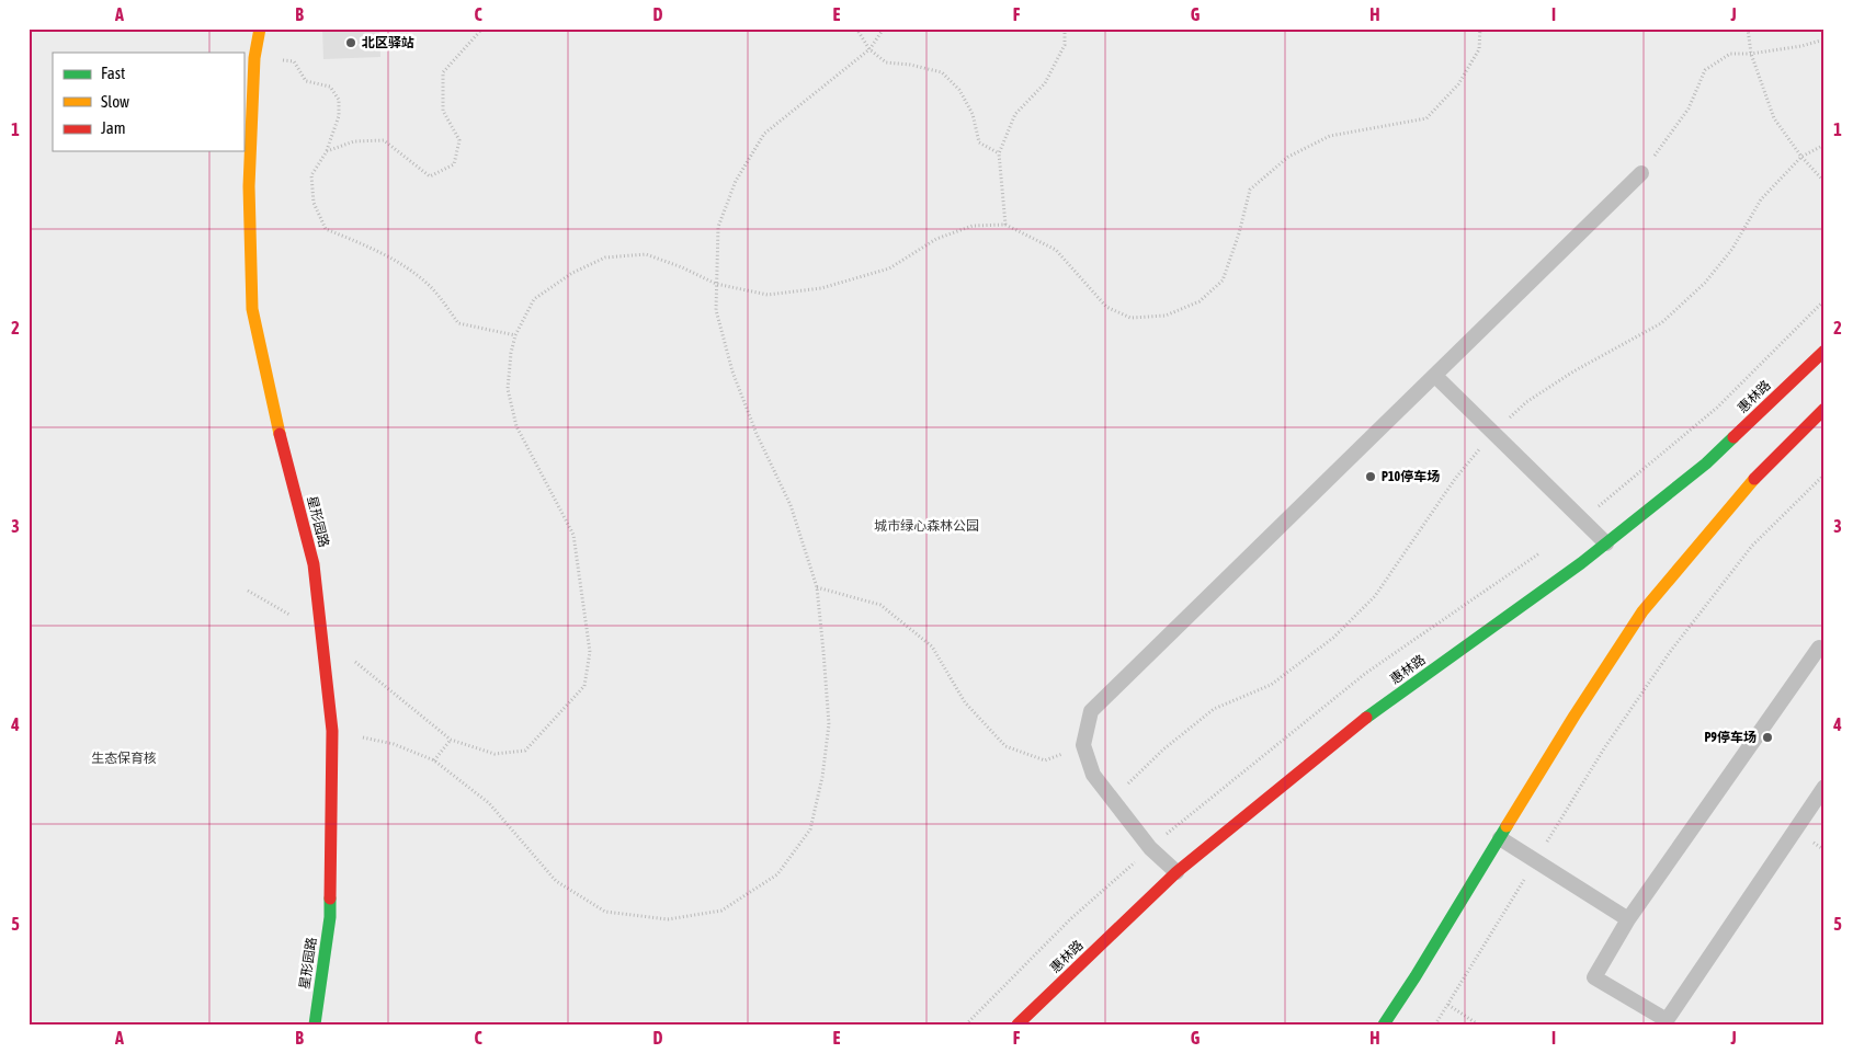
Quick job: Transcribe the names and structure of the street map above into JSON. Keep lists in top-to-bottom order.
{
  "streets": {
    "main road": ["惠林路", "星形园路"]
  },
  "parks": ["城市绿心森林公园", "生态保育核"],
  "places": ["北区驿站", "P10停车场", "P9停车场"],
  "legend": ["Fast", "Slow", "Jam"],
  "grid": {
    "columns": [
      "A",
      "B",
      "C",
      "D",
      "E",
      "F",
      "G",
      "H",
      "I",
      "J"
    ],
    "rows": [
      "1",
      "2",
      "3",
      "4",
      "5"
    ]
  }
}
